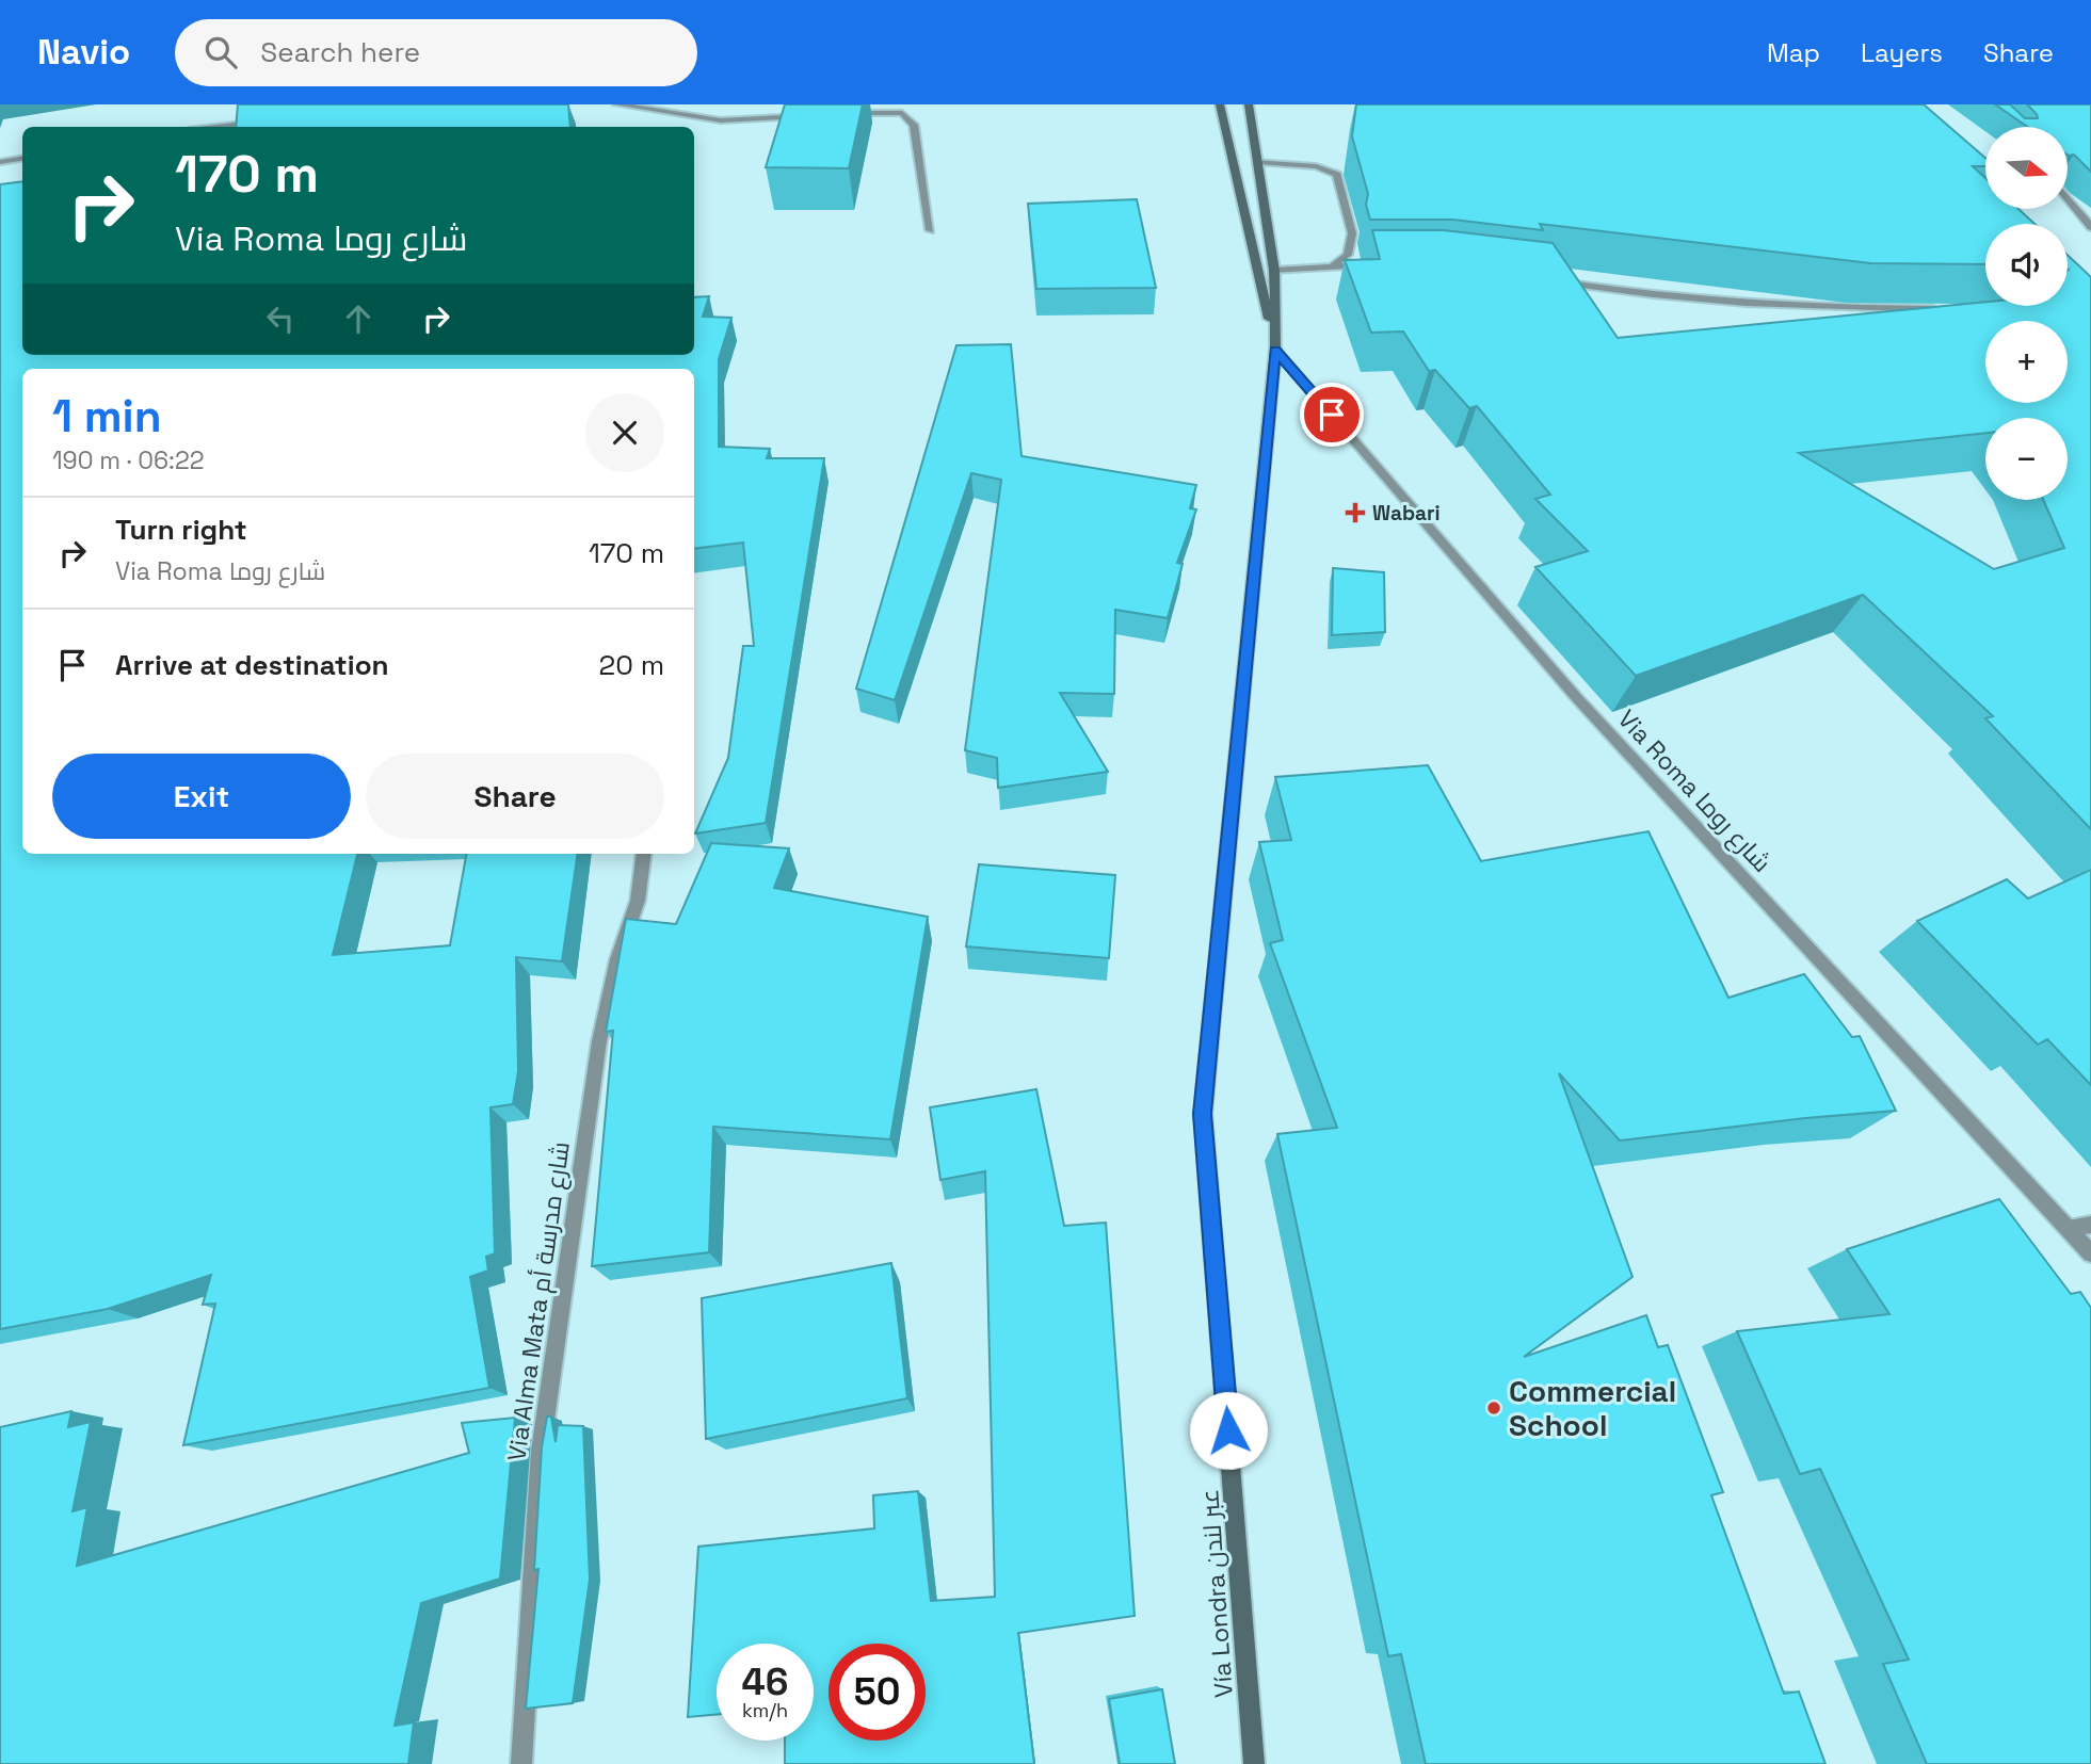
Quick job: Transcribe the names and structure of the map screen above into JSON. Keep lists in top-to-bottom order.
{
  "streets": {
    "main road": ["Vía Londra عبر لندن"],
    "street": ["Via Roma شارع روما", "Via Alma Mata شارع مدرسة أم"]
  },
  "crossings": [
    ["Via Roma شارع روما", "Vía Londra عبر لندن"]
  ],
  "places": {
    "health": ["Wabari"],
    "other": ["Commercial School"]
  },
  "north": "right",
  "page": {
    "header": "Navio",
    "search": "Search here",
    "nav": ["Map", "Layers", "Share"],
    "map_buttons": ["+", "−"],
    "turn": ["170 m", "Via Roma شارع روما"],
    "heading": ["1 min", "190 m · 06:22"],
    "list": [
      {
        "name": "Turn right",
        "note": "Via Roma شارع روما",
        "value": "170 m"
      },
      {
        "name": "Arrive at destination",
        "value": "20 m"
      }
    ],
    "buttons": ["Exit", "Share"],
    "speed": "46 km/h",
    "limit": "50"
  }
}
